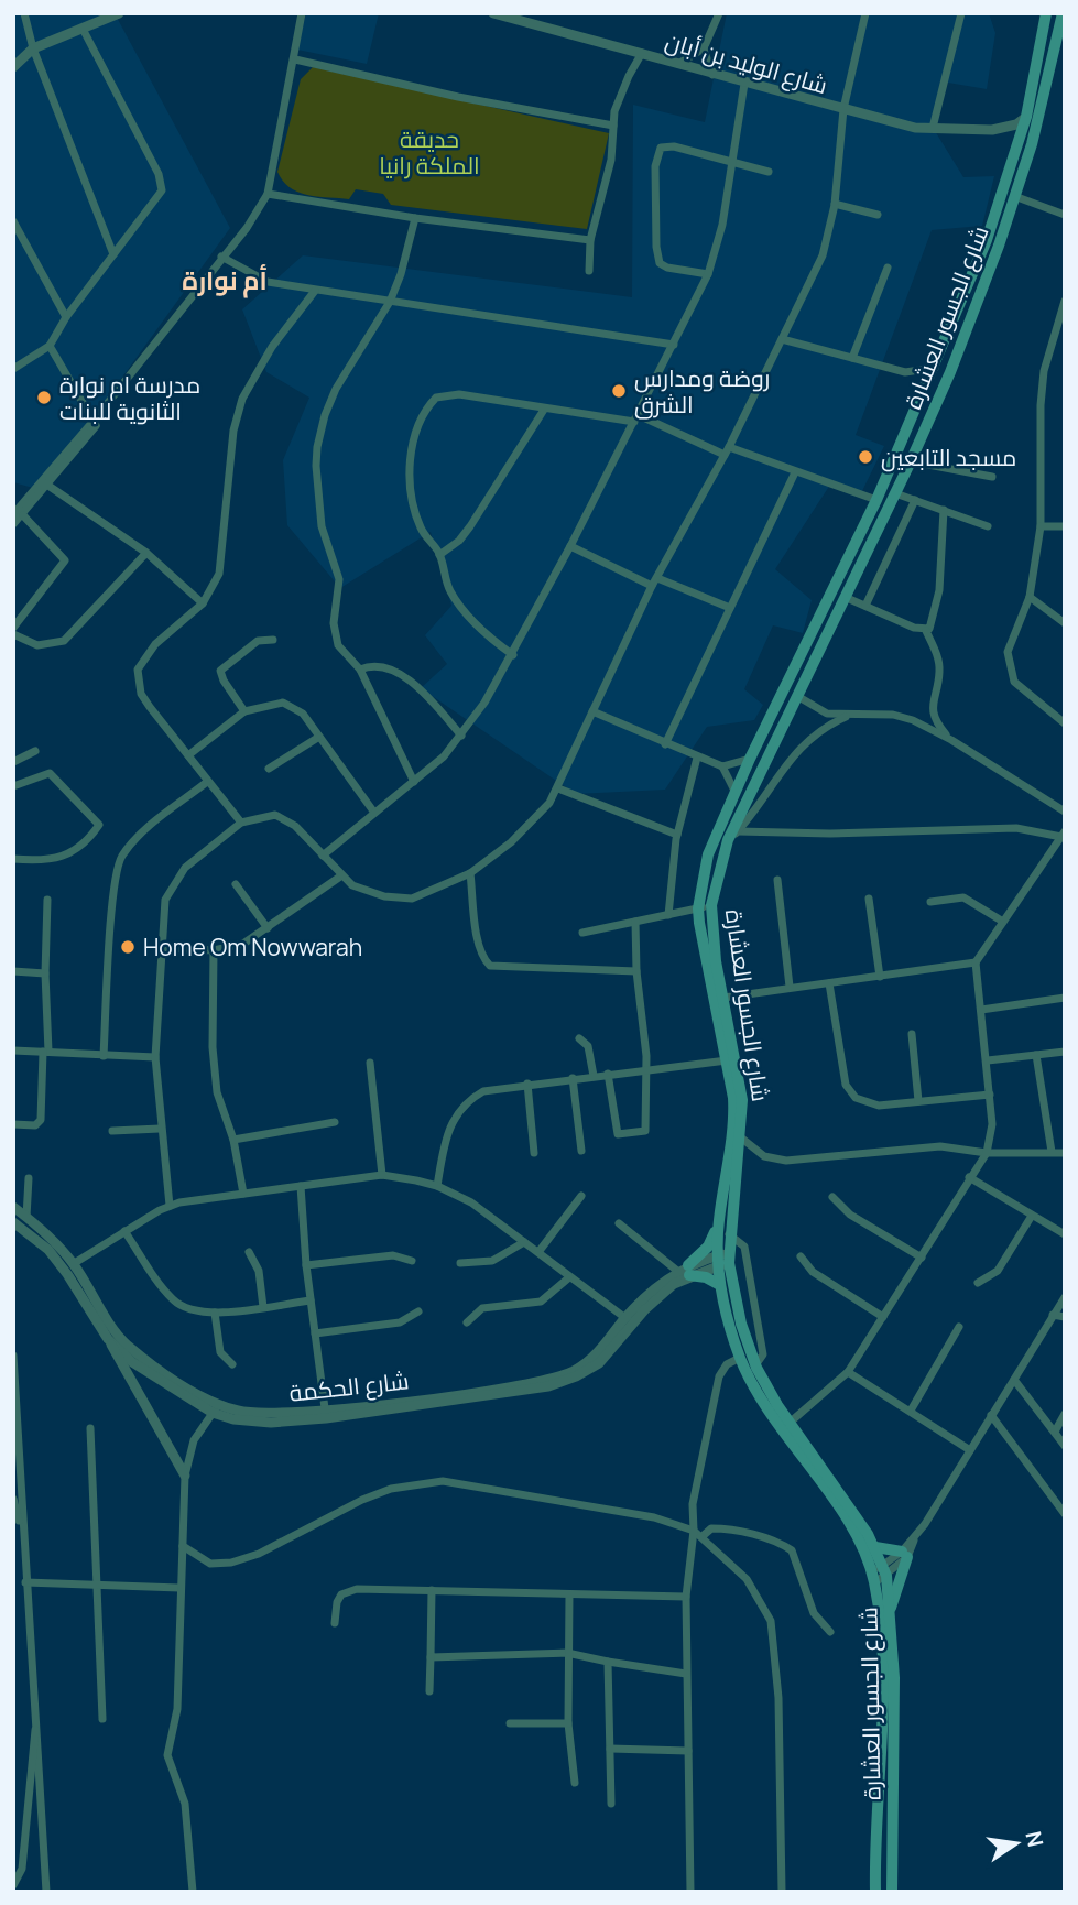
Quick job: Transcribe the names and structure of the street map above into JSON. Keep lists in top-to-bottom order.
{
  "streets": {
    "main road": ["شارع الجسور العشارة"],
    "street": ["شارع الوليد بن أبان", "شارع الحكمة"]
  },
  "crossings": [
    ["شارع الوليد بن أبان", "شارع الجسور العشارة"],
    ["شارع الجسور العشارة", "شارع الحكمة"]
  ],
  "districts": ["أم نوارة"],
  "parks": ["حديقة الملكة رانيا"],
  "places": [
    "روضة ومدارس الشرق",
    "مدرسة ام نوارة الثانوية للبنات",
    "مسجد التابعين",
    "Home Om Nowwarah"
  ],
  "north": "right"
}
